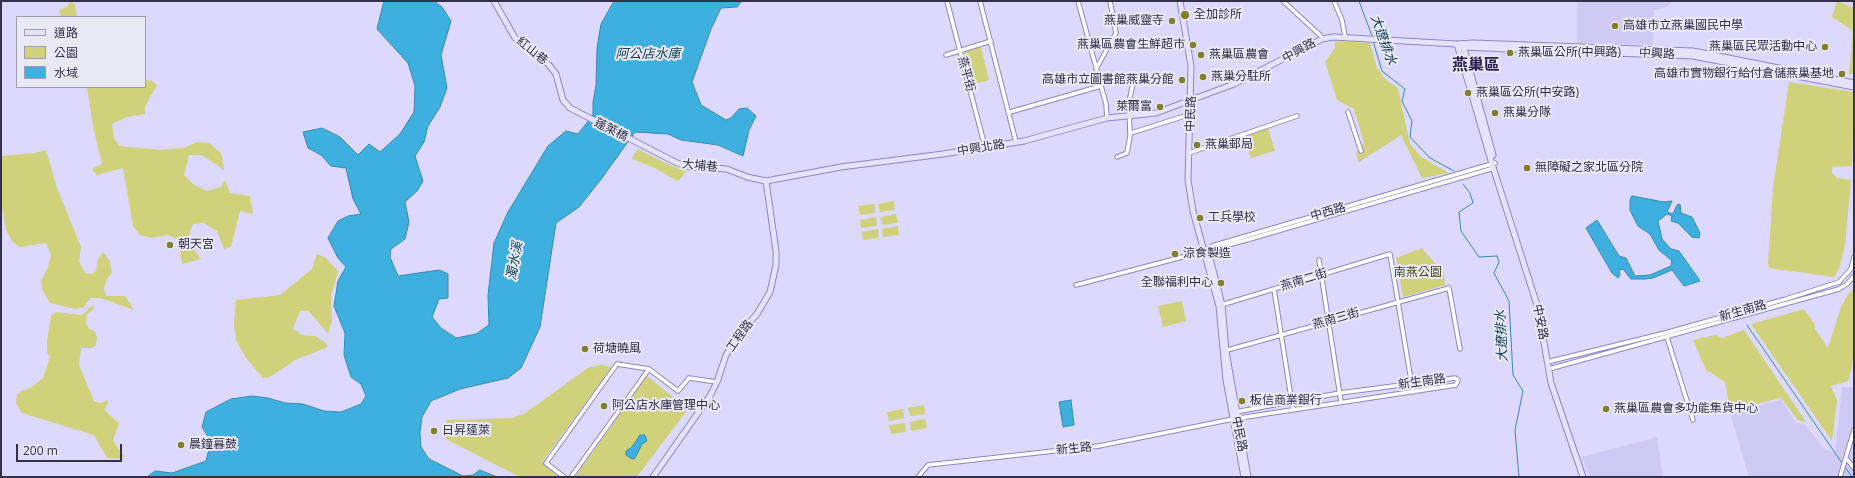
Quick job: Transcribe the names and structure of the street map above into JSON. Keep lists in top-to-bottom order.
{
  "streets": {
    "street": [
      "紅山巷",
      "中興路",
      "燕平街",
      "中民路",
      "蓬萊橋",
      "中興北路",
      "大埔巷",
      "中西路",
      "燕南二街",
      "新生南路",
      "燕南三街",
      "中安路",
      "工程路",
      "新生路"
    ]
  },
  "crossings": [
    ["紅山巷", "蓬萊橋"],
    ["中興路", "中民路"],
    ["中興路", "中興北路"],
    ["中興路", "中安路"],
    ["燕平街", "中興北路"],
    ["中民路", "中興北路"],
    ["中民路", "中西路"],
    ["中民路", "燕南二街"],
    ["中民路", "新生南路"],
    ["中民路", "燕南三街"],
    ["中民路", "新生路"],
    ["蓬萊橋", "大埔巷"],
    ["中興北路", "大埔巷"],
    ["中興北路", "工程路"],
    ["大埔巷", "工程路"],
    ["中西路", "中安路"],
    ["燕南二街", "燕南三街"],
    ["新生南路", "中安路"],
    ["新生南路", "新生路"]
  ],
  "districts": ["燕巢區"],
  "water": ["大遼排水", "阿公店水庫", "濁水溪"],
  "parks": ["南燕公園"],
  "places": [
    "全加診所",
    "燕巢威靈寺",
    "高雄市立燕巢國民中學",
    "燕巢區農會生鮮超市",
    "燕巢區民眾活動中心",
    "燕巢區公所(中興路)",
    "燕巢區農會",
    "高雄市實物銀行給付倉儲燕巢基地",
    "燕巢分駐所",
    "高雄市立圖書館燕巢分館",
    "燕巢區公所(中安路)",
    "萊爾富",
    "燕巢分隊",
    "燕巢郵局",
    "無障礙之家北區分院",
    "工兵學校",
    "朝天宮",
    "涼食製造",
    "全聯福利中心",
    "荷塘曉風",
    "板信商業銀行",
    "阿公店水庫管理中心",
    "燕巢區農會多功能集貨中心",
    "日昇蓬萊",
    "晨鐘暮鼓"
  ],
  "legend": ["道路", "公園", "水域"],
  "scale_bar": "200 m"
}
